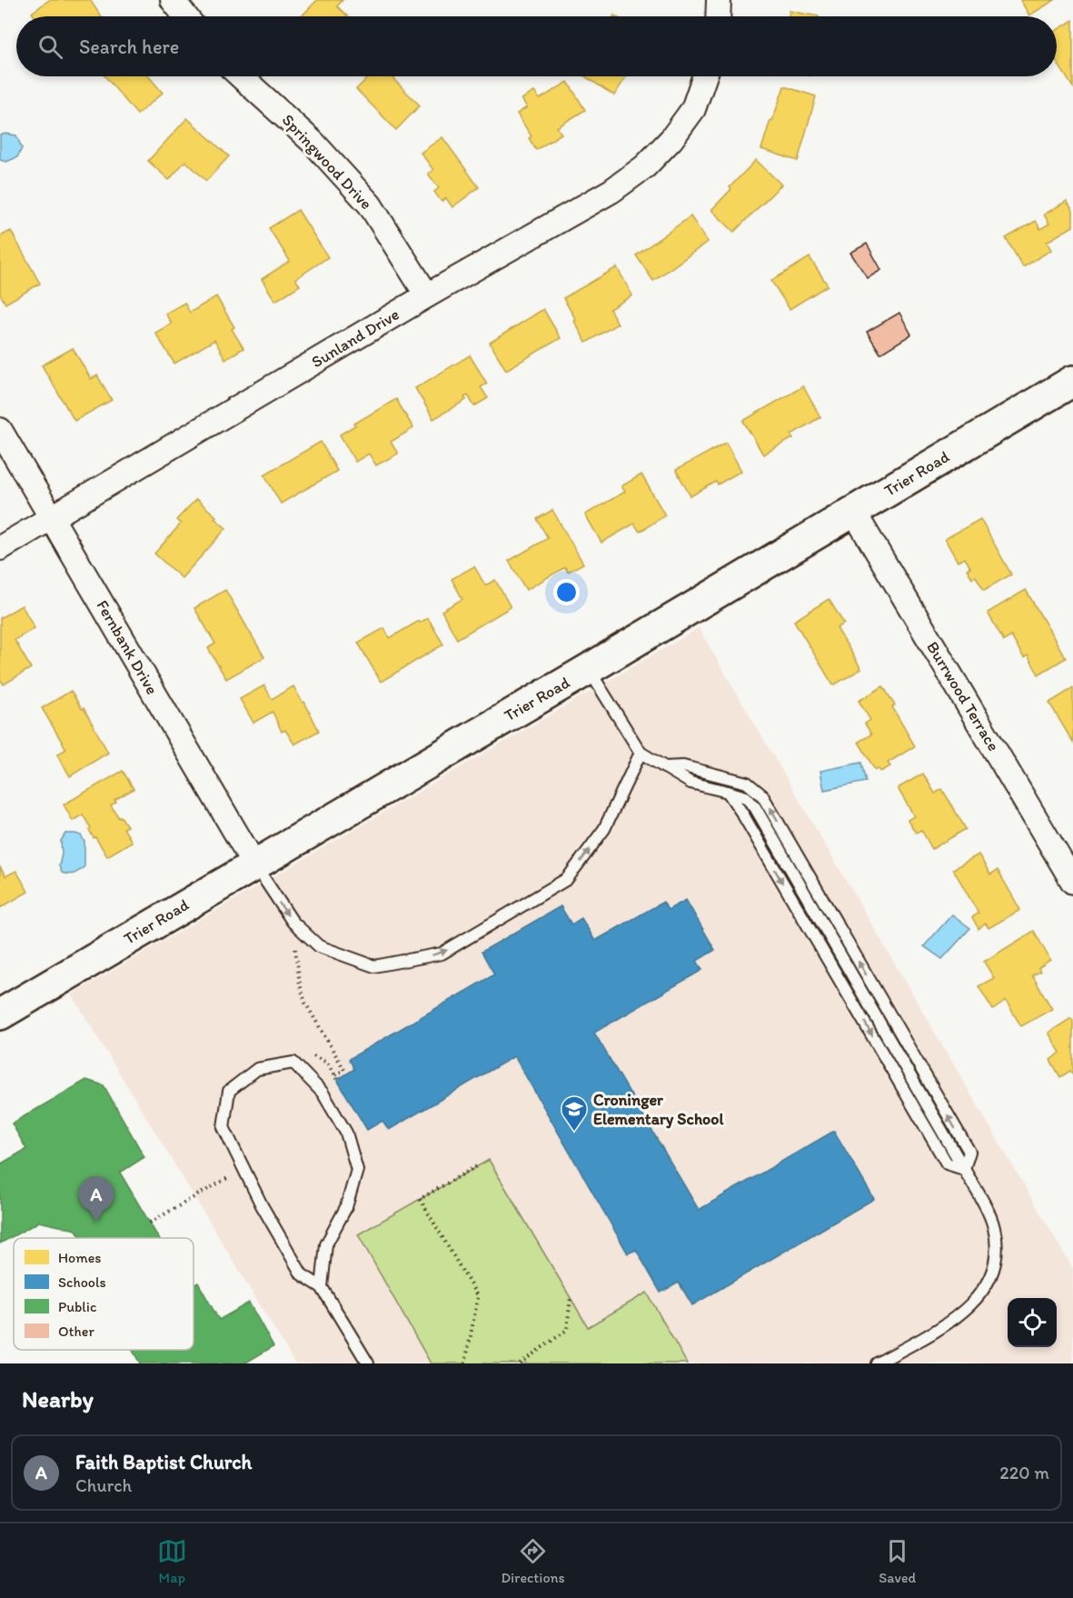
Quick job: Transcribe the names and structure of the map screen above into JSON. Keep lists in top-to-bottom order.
{
  "streets": {
    "street": [
      "Springwood Drive",
      "Sunland Drive",
      "Trier Road",
      "Fernbank Drive",
      "Burrwood Terrace"
    ]
  },
  "crossings": [
    ["Springwood Drive", "Sunland Drive"],
    ["Sunland Drive", "Fernbank Drive"],
    ["Trier Road", "Fernbank Drive"],
    ["Trier Road", "Burrwood Terrace"]
  ],
  "places": {
    "school or university": ["Croninger Elementary School"]
  },
  "legend": [
    "Homes",
    "Schools",
    "Public",
    "Other"
  ],
  "page": {
    "search": "Search here",
    "pins": "A",
    "heading": "Nearby",
    "list": [
      {
        "mark": "A",
        "name": "Faith Baptist Church",
        "note": "Church",
        "value": "220 m"
      }
    ],
    "nav": ["Map", "Directions", "Saved"]
  }
}
